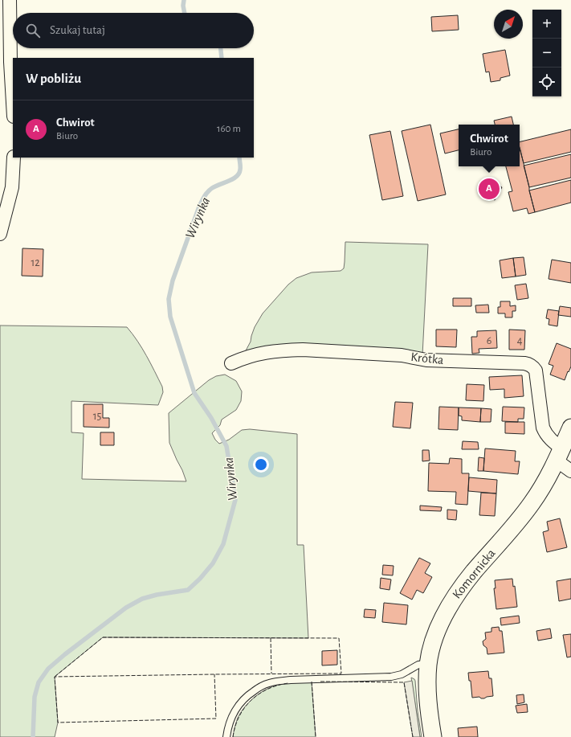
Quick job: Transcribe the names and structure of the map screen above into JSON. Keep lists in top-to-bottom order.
{
  "streets": {
    "street": ["Krótka", "Komornicka"]
  },
  "crossings": [
    ["Krótka", "Komornicka"]
  ],
  "water": ["Wirynka"],
  "house_numbers": [
    "12",
    "6",
    "4",
    "15"
  ],
  "north": "top right",
  "page": {
    "map_buttons": ["+", "−"],
    "search": "Szukaj tutaj",
    "heading": "W pobliżu",
    "list": [
      {
        "mark": "A",
        "name": "Chwirot",
        "note": "Biuro",
        "value": "160 m"
      }
    ],
    "popup": ["Chwirot", "Biuro"],
    "pins": "A"
  }
}
